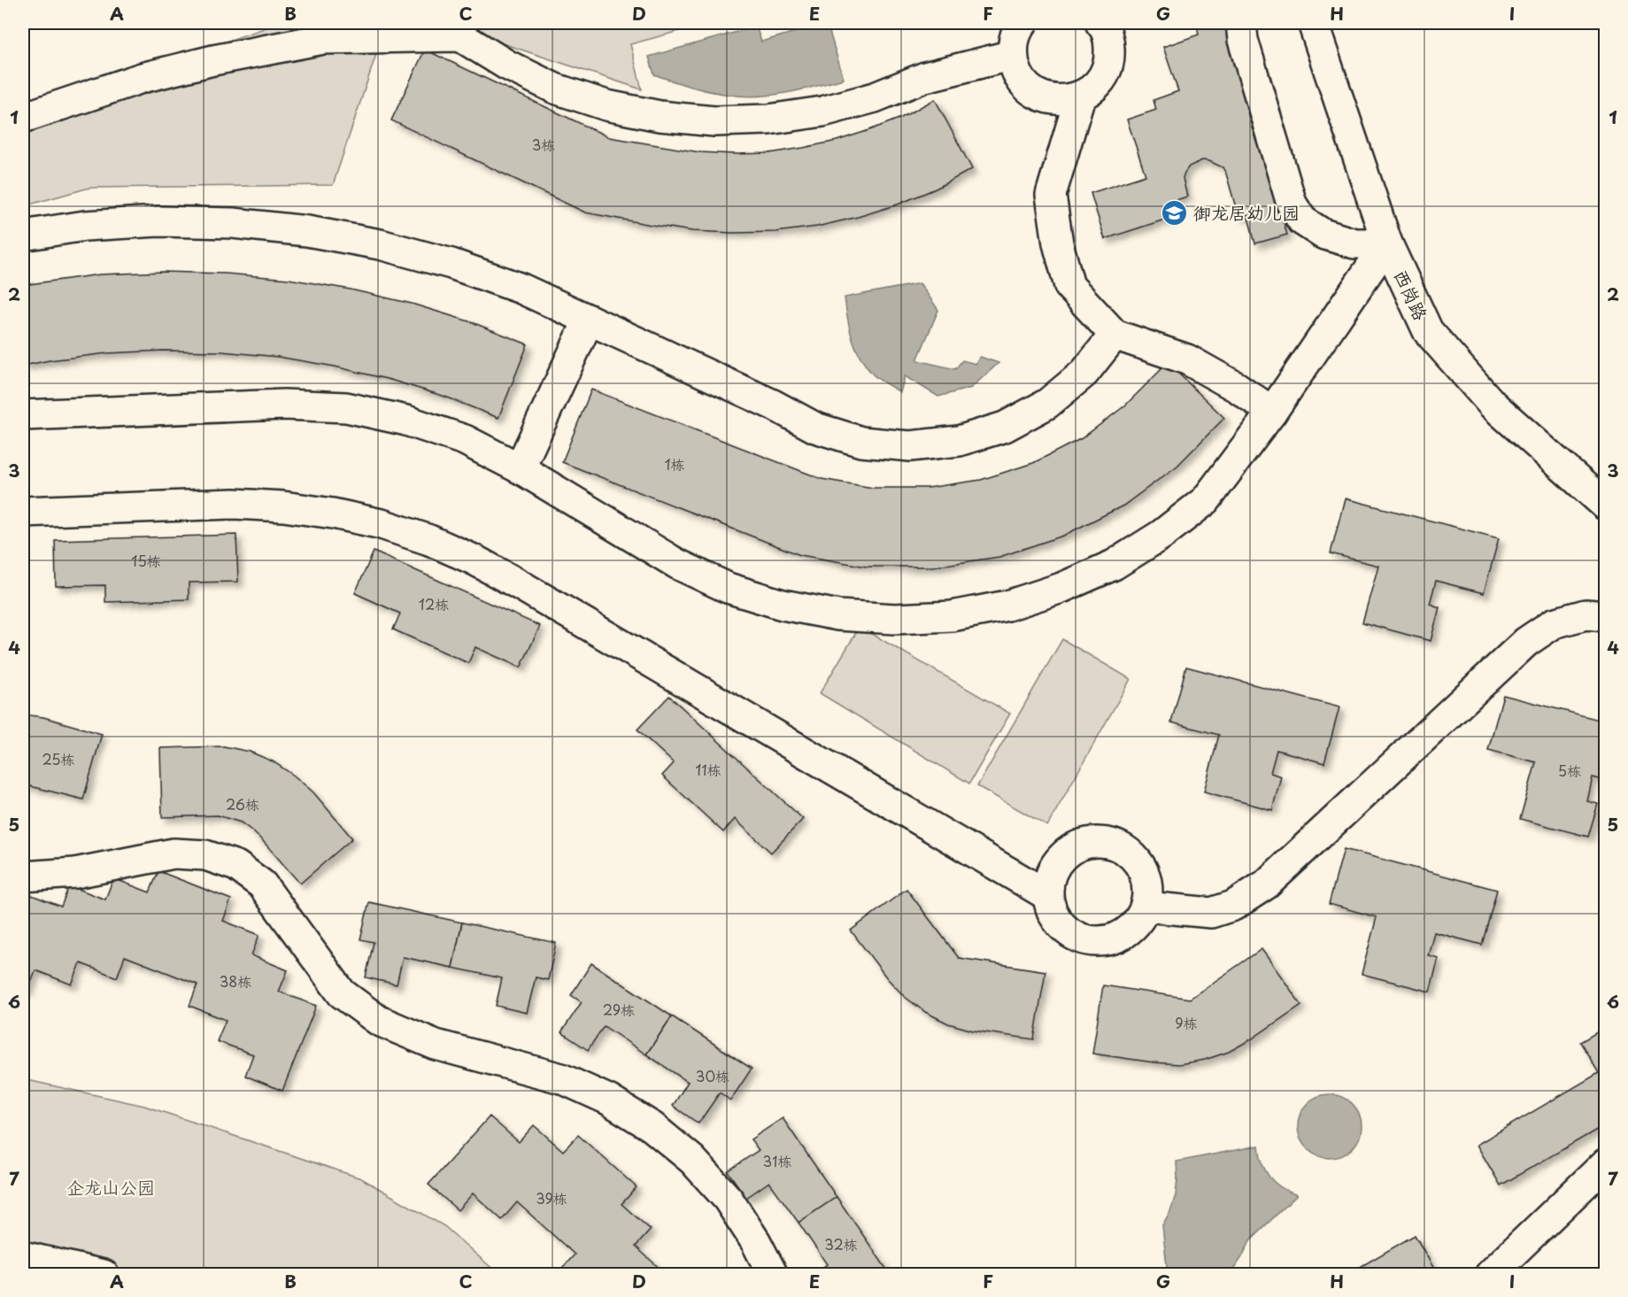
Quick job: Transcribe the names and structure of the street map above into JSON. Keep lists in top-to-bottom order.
{
  "streets": {
    "street": ["西岗路"]
  },
  "parks": ["企龙山公园"],
  "places": {
    "school or university": ["御龙居幼儿园"]
  },
  "house_numbers": [
    "3栋",
    "1栋",
    "15栋",
    "12栋",
    "25栋",
    "11栋",
    "5栋",
    "26栋",
    "38栋",
    "29栋",
    "9栋",
    "30栋",
    "31栋",
    "39栋",
    "32栋"
  ],
  "grid": {
    "columns": [
      "A",
      "B",
      "C",
      "D",
      "E",
      "F",
      "G",
      "H",
      "I"
    ],
    "rows": [
      "1",
      "2",
      "3",
      "4",
      "5",
      "6",
      "7"
    ]
  }
}
